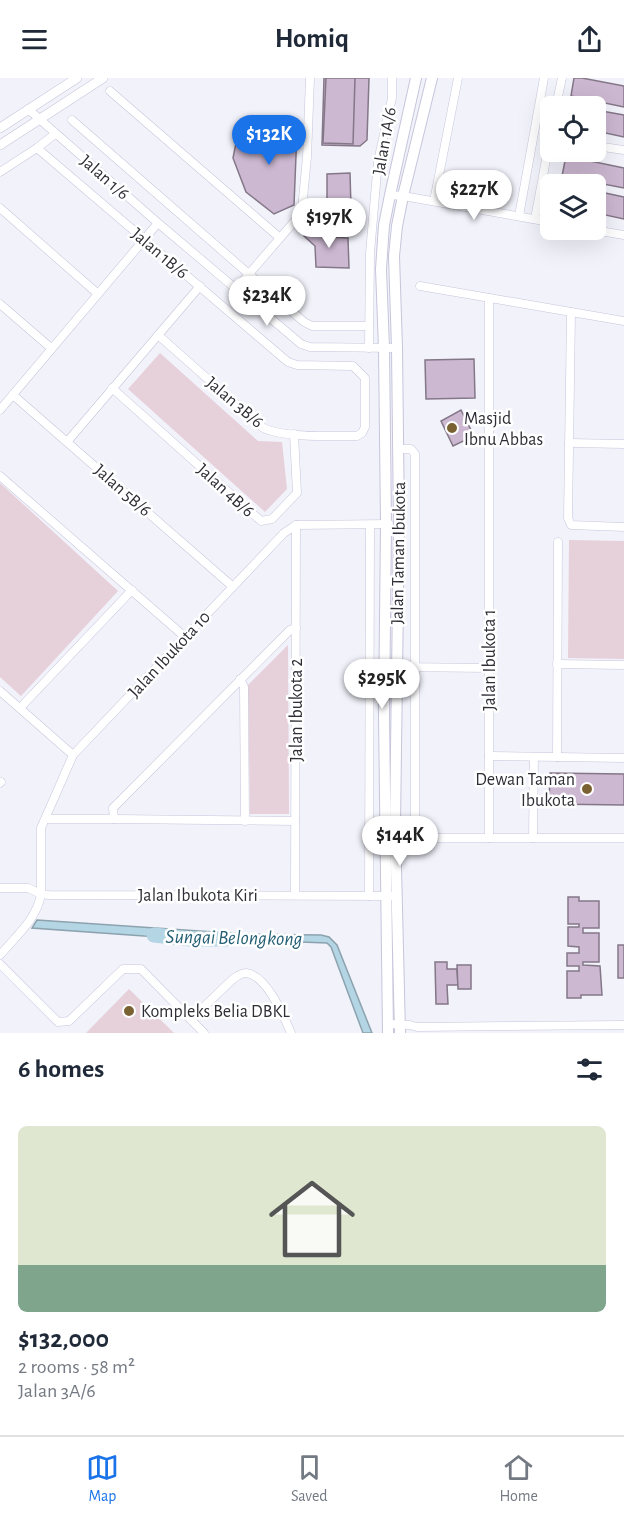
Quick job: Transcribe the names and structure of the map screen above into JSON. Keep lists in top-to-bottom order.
{
  "streets": {
    "main road": ["Jalan Taman Ibukota"],
    "street": [
      "Jalan 1A/6",
      "Jalan 1/6",
      "Jalan 1B/6",
      "Jalan 3B/6",
      "Jalan 5B/6",
      "Jalan 4B/6",
      "Jalan Ibukota 10",
      "Jalan Ibukota 1",
      "Jalan Ibukota 2",
      "Jalan Ibukota Kiri"
    ]
  },
  "crossings": [
    ["Jalan 1A/6", "Jalan 1/6"],
    ["Jalan 1/6", "Jalan Taman Ibukota"],
    ["Jalan 1B/6", "Jalan 3B/6"],
    ["Jalan 3B/6", "Jalan 4B/6"],
    ["Jalan 5B/6", "Jalan Ibukota 10"],
    ["Jalan Taman Ibukota", "Jalan Ibukota Kiri"],
    ["Jalan Ibukota 10", "Jalan Ibukota 2"],
    ["Jalan Ibukota 10", "Jalan Ibukota Kiri"],
    ["Jalan Ibukota 2", "Jalan Ibukota Kiri"]
  ],
  "water": ["Sungai Belongkong"],
  "places": ["Masjid Ibnu Abbas", "Dewan Taman Ibukota", "Kompleks Belia DBKL"],
  "page": {
    "header": "Homiq",
    "price": [
      "$132K",
      "$227K",
      "$197K",
      "$234K",
      "$295K",
      "$144K"
    ],
    "heading": "6 homes",
    "list": [
      {
        "name": "$132,000",
        "note": "2 rooms · 58 m² · Jalan 3A/6"
      }
    ],
    "tabs": ["Map", "Saved", "Home"]
  }
}
